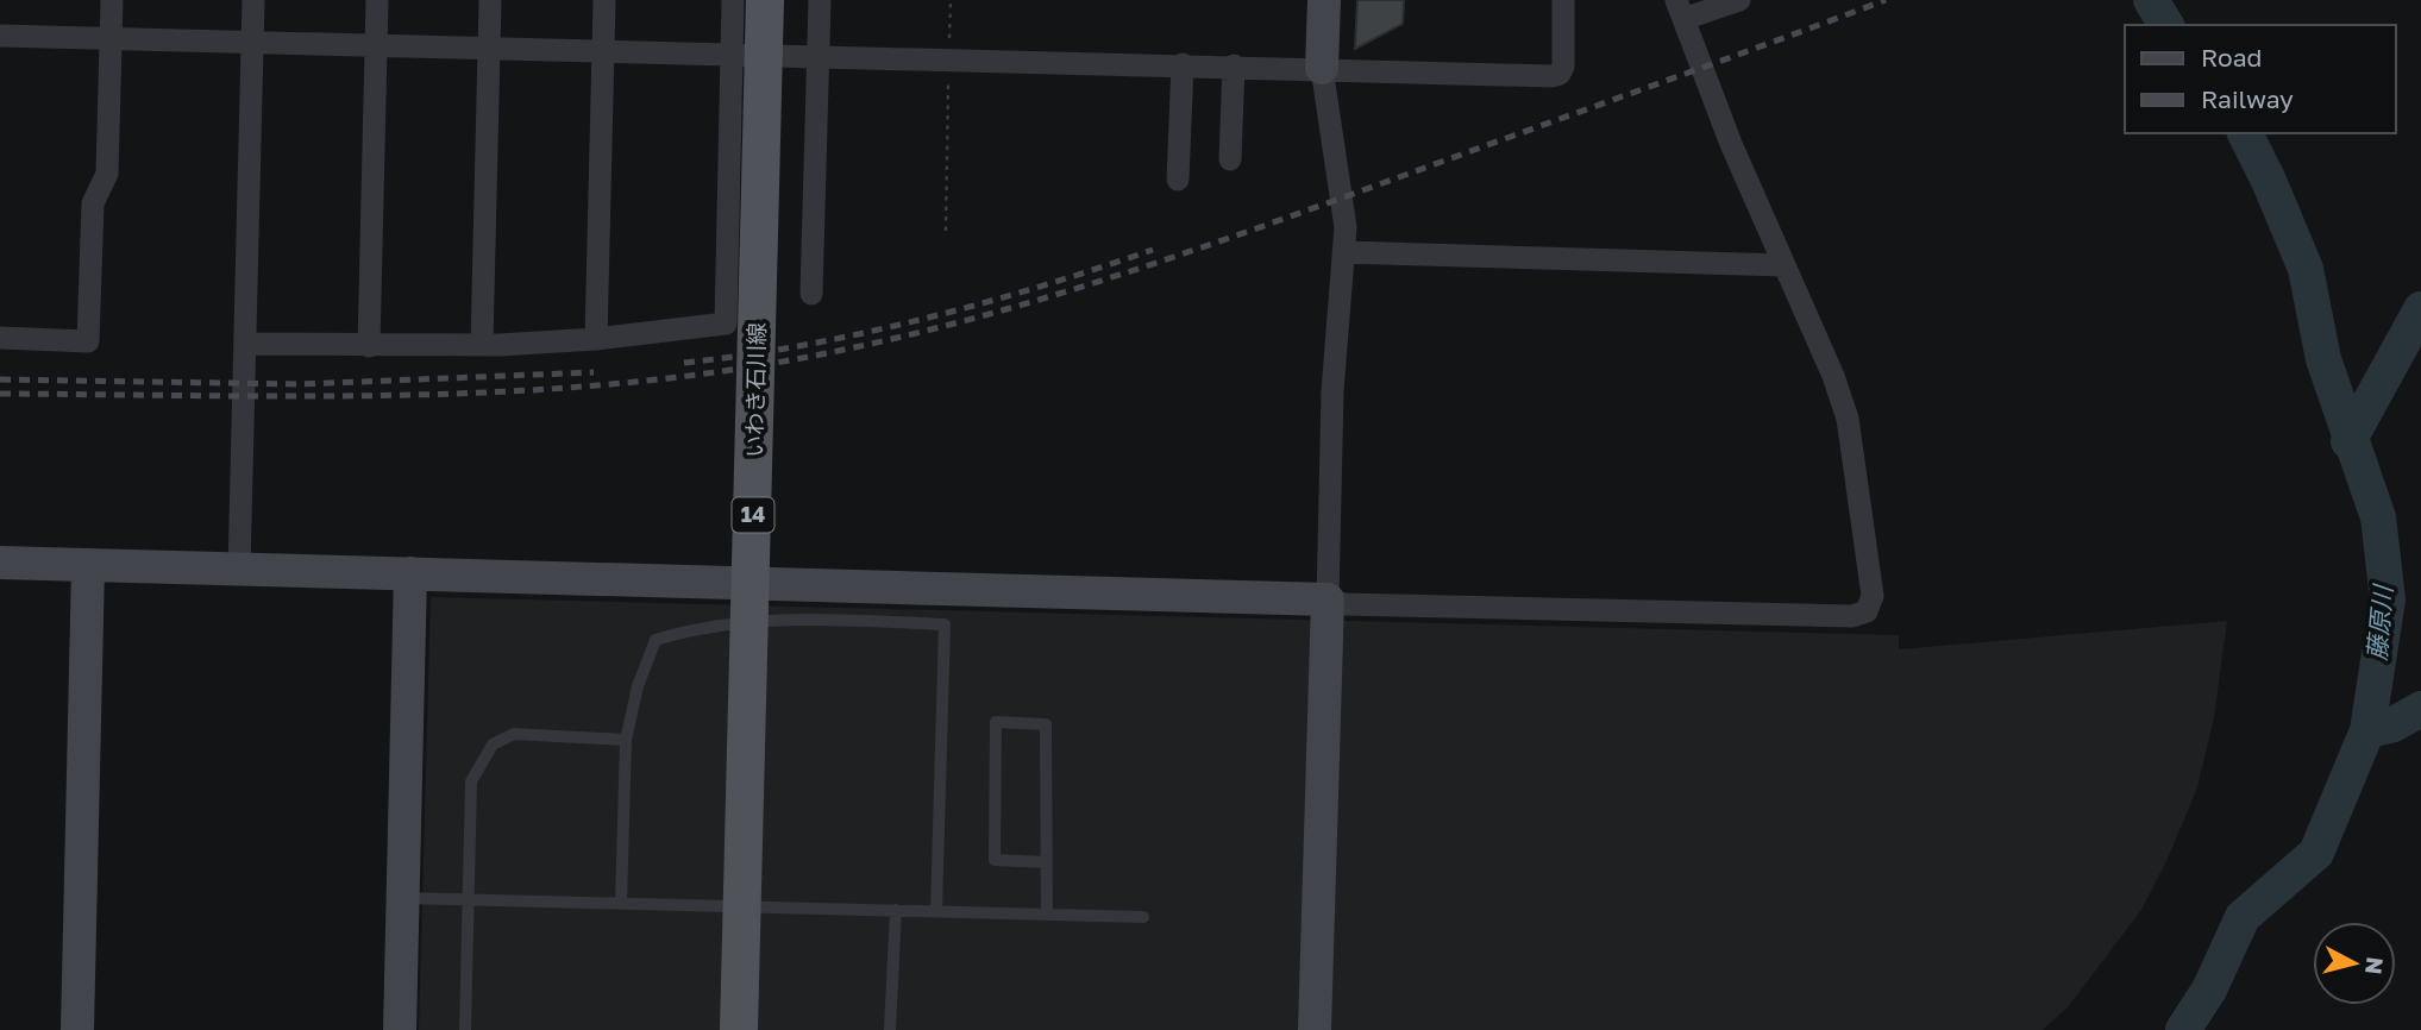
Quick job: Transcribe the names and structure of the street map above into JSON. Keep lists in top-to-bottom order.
{
  "streets": {
    "main road": ["いわき石川線", "14"]
  },
  "water": ["藤原川"],
  "legend": ["Road", "Railway"],
  "north": "right"
}
